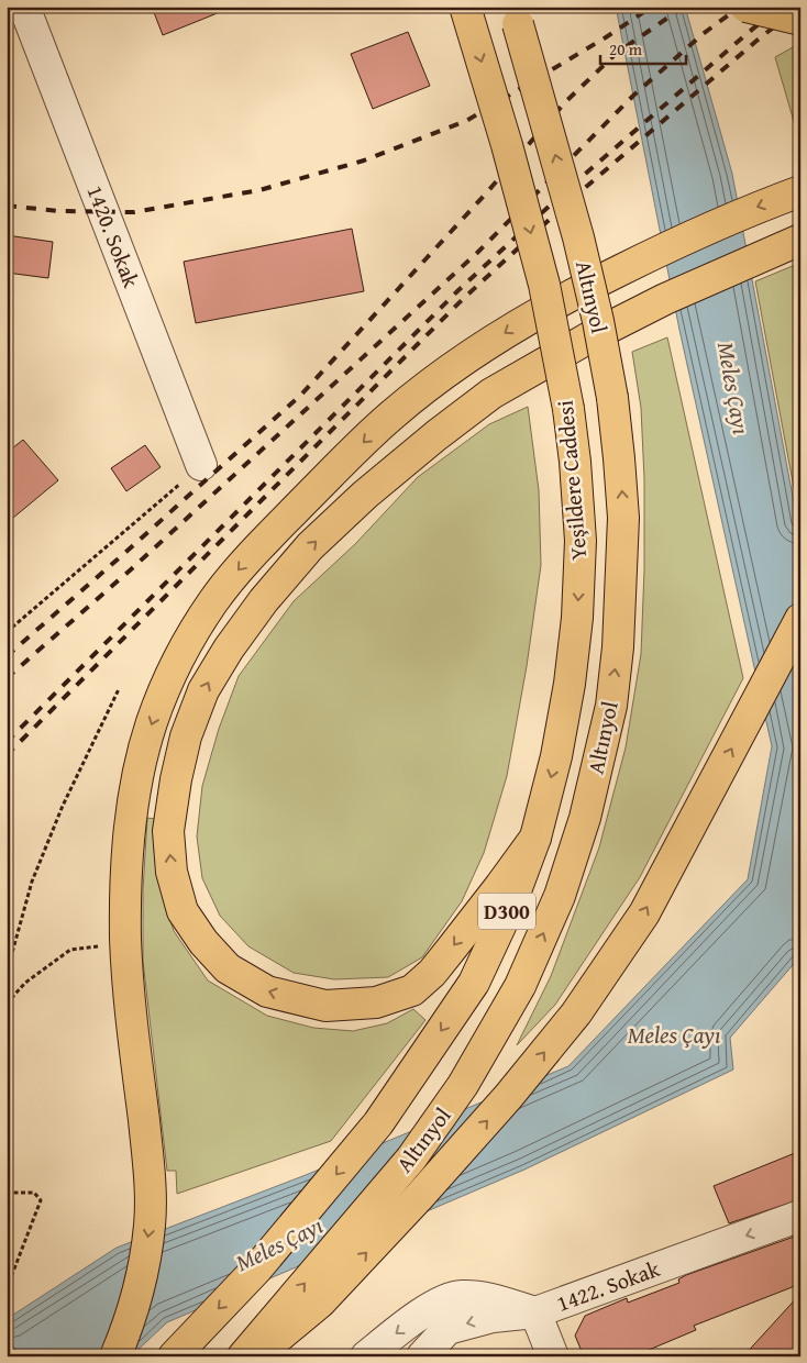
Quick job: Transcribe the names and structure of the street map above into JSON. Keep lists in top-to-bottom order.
{
  "streets": {
    "highway": ["Altınyol", "Yeşildere Caddesi", "D300"],
    "street": ["1420. Sokak", "1422. Sokak"]
  },
  "one_way": ["Altınyol"],
  "water": ["Meles Çayı"],
  "scale_bar": "20 m"
}
